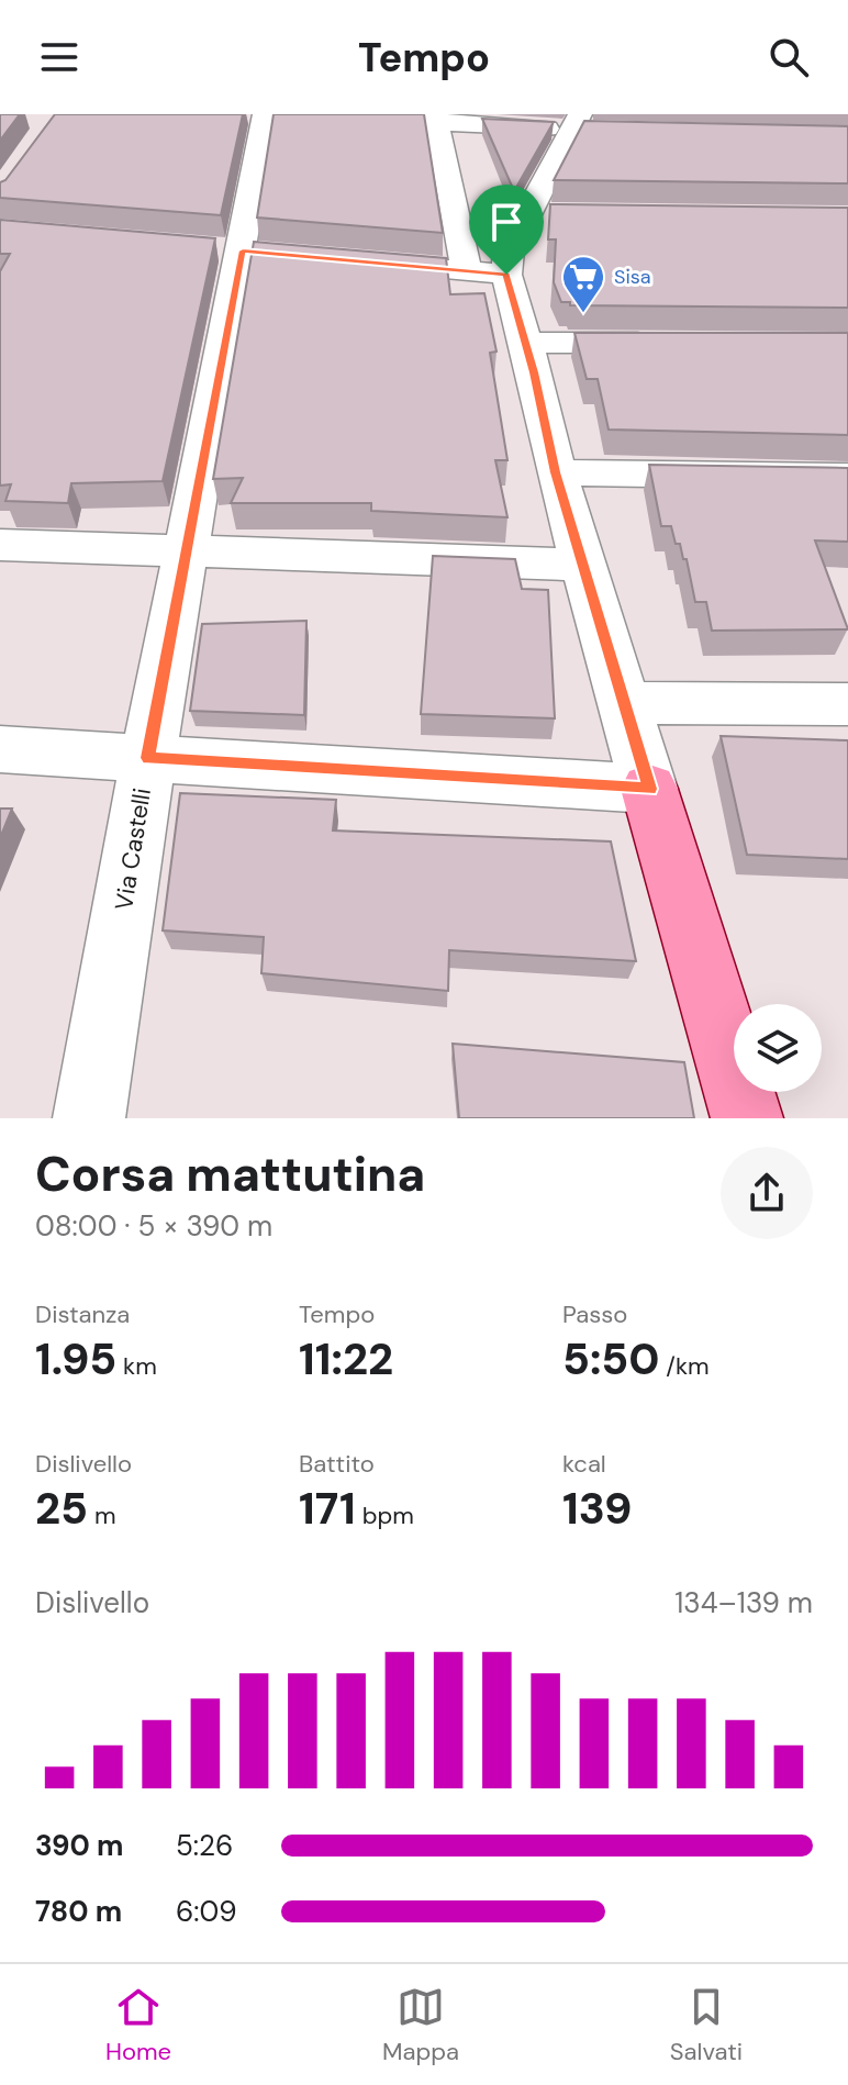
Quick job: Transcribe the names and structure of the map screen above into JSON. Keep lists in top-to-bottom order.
{
  "streets": {
    "street": ["Via Castelli"]
  },
  "places": {
    "supermarket": ["Sisa"]
  },
  "page": {
    "header": "Tempo",
    "heading": ["Corsa mattutina", "08:00 · 5 × 390 m"],
    "stats": [
      ["Distanza", "1.95 km"],
      ["Tempo", "11:22"],
      ["Passo", "5:50 /km"],
      ["Dislivello", "25 m"],
      ["Battito", "171 bpm"],
      ["kcal", "139"]
    ],
    "chart": ["Dislivello", "134–139 m"],
    "list": [
      {
        "name": "390 m",
        "note": "5:26"
      },
      {
        "name": "780 m",
        "note": "6:09"
      }
    ],
    "tabs": ["Home", "Mappa", "Salvati"]
  }
}
